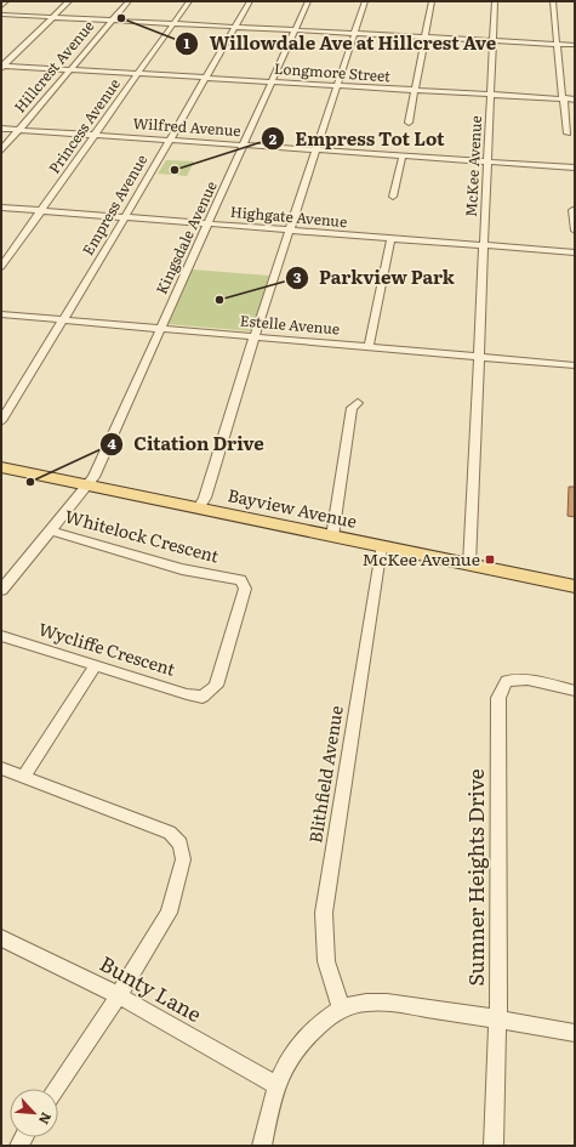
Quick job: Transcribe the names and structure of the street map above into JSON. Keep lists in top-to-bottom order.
{
  "streets": {
    "main road": ["Bayview Avenue"],
    "street": [
      "Hillcrest Avenue",
      "Longmore Street",
      "Princess Avenue",
      "Wilfred Avenue",
      "McKee Avenue",
      "Empress Avenue",
      "Highgate Avenue",
      "Kingsdale Avenue",
      "Estelle Avenue",
      "Whitelock Crescent",
      "Wycliffe Crescent",
      "Blithfield Avenue",
      "Sumner Heights Drive",
      "Bunty Lane"
    ]
  },
  "crossings": [
    ["Hillcrest Avenue", "Longmore Street"],
    ["Hillcrest Avenue", "Wilfred Avenue"],
    ["Longmore Street", "Princess Avenue"],
    ["Longmore Street", "McKee Avenue"],
    ["Longmore Street", "Empress Avenue"],
    ["Longmore Street", "Kingsdale Avenue"],
    ["Princess Avenue", "Wilfred Avenue"],
    ["Princess Avenue", "Highgate Avenue"],
    ["Wilfred Avenue", "McKee Avenue"],
    ["Wilfred Avenue", "Empress Avenue"],
    ["Wilfred Avenue", "Kingsdale Avenue"],
    ["McKee Avenue", "Highgate Avenue"],
    ["McKee Avenue", "Estelle Avenue"],
    ["McKee Avenue", "Bayview Avenue"],
    ["Empress Avenue", "Highgate Avenue"],
    ["Empress Avenue", "Estelle Avenue"],
    ["Highgate Avenue", "Kingsdale Avenue"],
    ["Kingsdale Avenue", "Estelle Avenue"],
    ["Kingsdale Avenue", "Bayview Avenue"],
    ["Bayview Avenue", "Blithfield Avenue"],
    ["Whitelock Crescent", "Wycliffe Crescent"]
  ],
  "places": {
    "other": [
      "Willowdale Ave at Hillcrest Ave",
      "Empress Tot Lot",
      "Parkview Park",
      "Citation Drive"
    ],
    "transit": ["McKee Avenue"]
  },
  "north": "bottom right"
}
